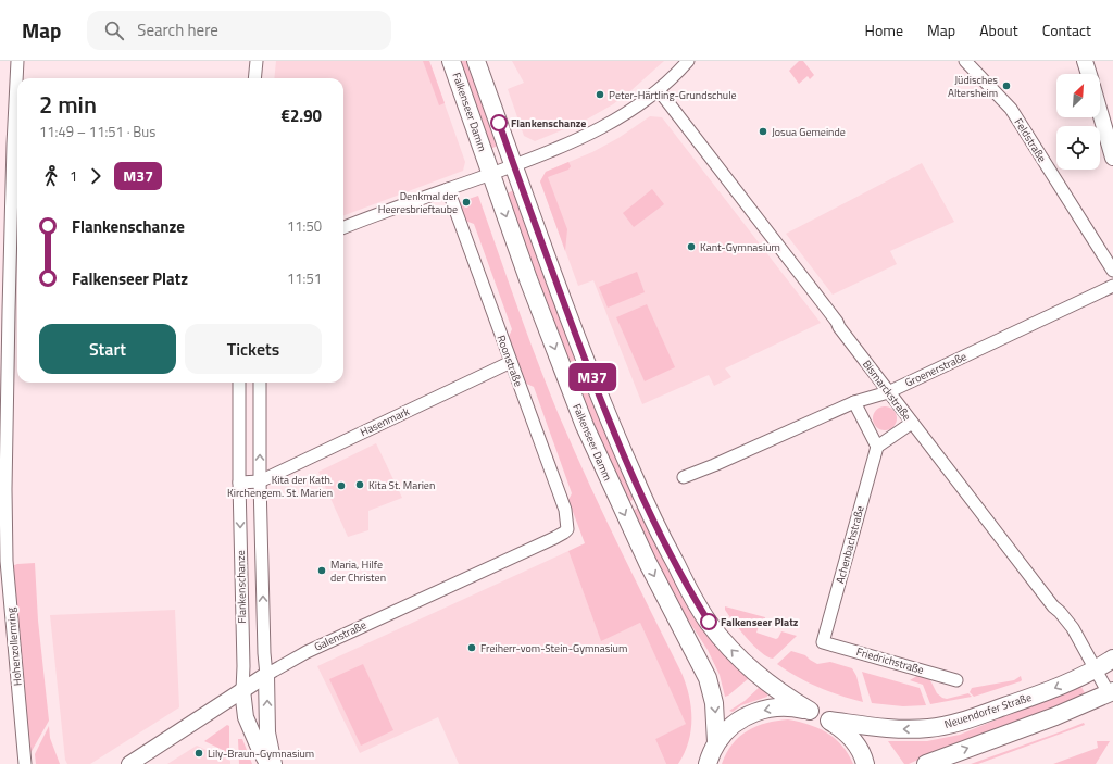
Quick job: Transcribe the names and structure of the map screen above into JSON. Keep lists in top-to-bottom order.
{
  "streets": {
    "main road": ["Falkenseer Damm", "Neuendorfer Straße"],
    "street": [
      "Feldstraße",
      "Roonstraße",
      "Groenerstraße",
      "Bismarckstraße",
      "Hasenmark",
      "Achenbachstraße",
      "Flankenschanze",
      "Galenstraße",
      "Hohenzollernring",
      "Friedrichstraße"
    ]
  },
  "crossings": [
    ["Roonstraße", "Hasenmark"],
    ["Roonstraße", "Galenstraße"],
    ["Groenerstraße", "Bismarckstraße"],
    ["Bismarckstraße", "Neuendorfer Straße"],
    ["Hasenmark", "Flankenschanze"],
    ["Achenbachstraße", "Friedrichstraße"],
    ["Flankenschanze", "Galenstraße"]
  ],
  "places": [
    "Jüdisches Altersheim",
    "Peter-Härtling-Grundschule",
    "Flankenschanze",
    "Josua Gemeinde",
    "Denkmal der Heeresbrieftaube",
    "Kant-Gymnasium",
    "Kita St. Marien",
    "Kita der Kath. Kirchengem. St. Marien",
    "Maria, Hilfe der Christen",
    "Falkenseer Platz",
    "Freiherr-vom-Stein-Gymnasium",
    "Lily-Braun-Gymnasium"
  ],
  "lines": ["bus line M37"],
  "north": "top right",
  "page": {
    "header": "Map",
    "search": "Search here",
    "nav": [
      "Home",
      "Map",
      "About",
      "Contact"
    ],
    "on_map": "M37",
    "heading": ["2 min", "11:49 – 11:51 · Bus", "€2.90"],
    "legs": ["1", "M37"],
    "list": [
      {
        "name": "Flankenschanze",
        "value": "11:50"
      },
      {
        "name": "Falkenseer Platz",
        "value": "11:51"
      }
    ],
    "buttons": ["Start", "Tickets"]
  }
}
